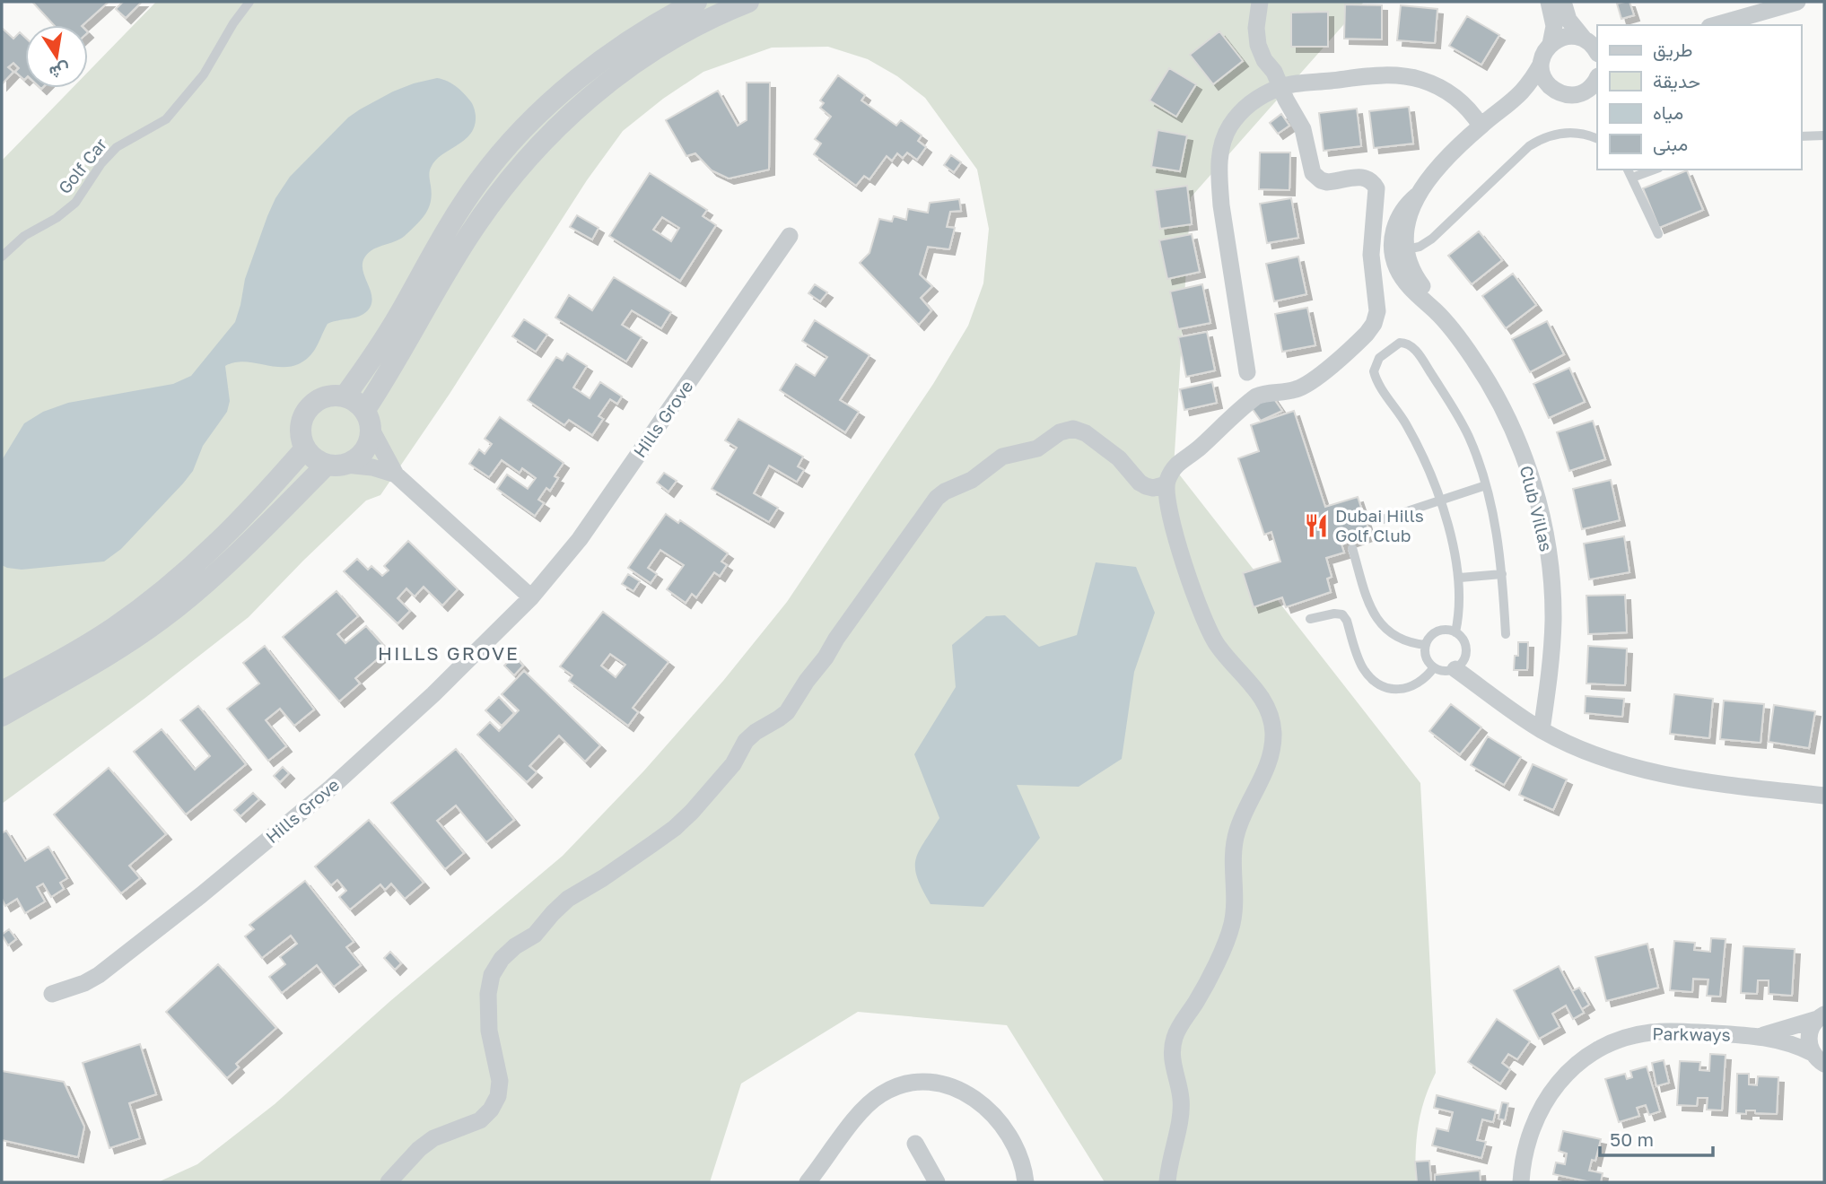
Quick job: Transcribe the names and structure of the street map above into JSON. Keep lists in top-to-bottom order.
{
  "streets": {
    "street": ["Hills Grove", "Club Villas", "Parkways"],
    "lane": ["Golf Car"]
  },
  "districts": ["HILLS GROVE"],
  "places": {
    "restaurant": ["Dubai Hills Golf Club"]
  },
  "legend": [
    "طريق",
    "حديقة",
    "مياه",
    "مبنى"
  ],
  "scale_bar": "50 m",
  "north": "bottom"
}
